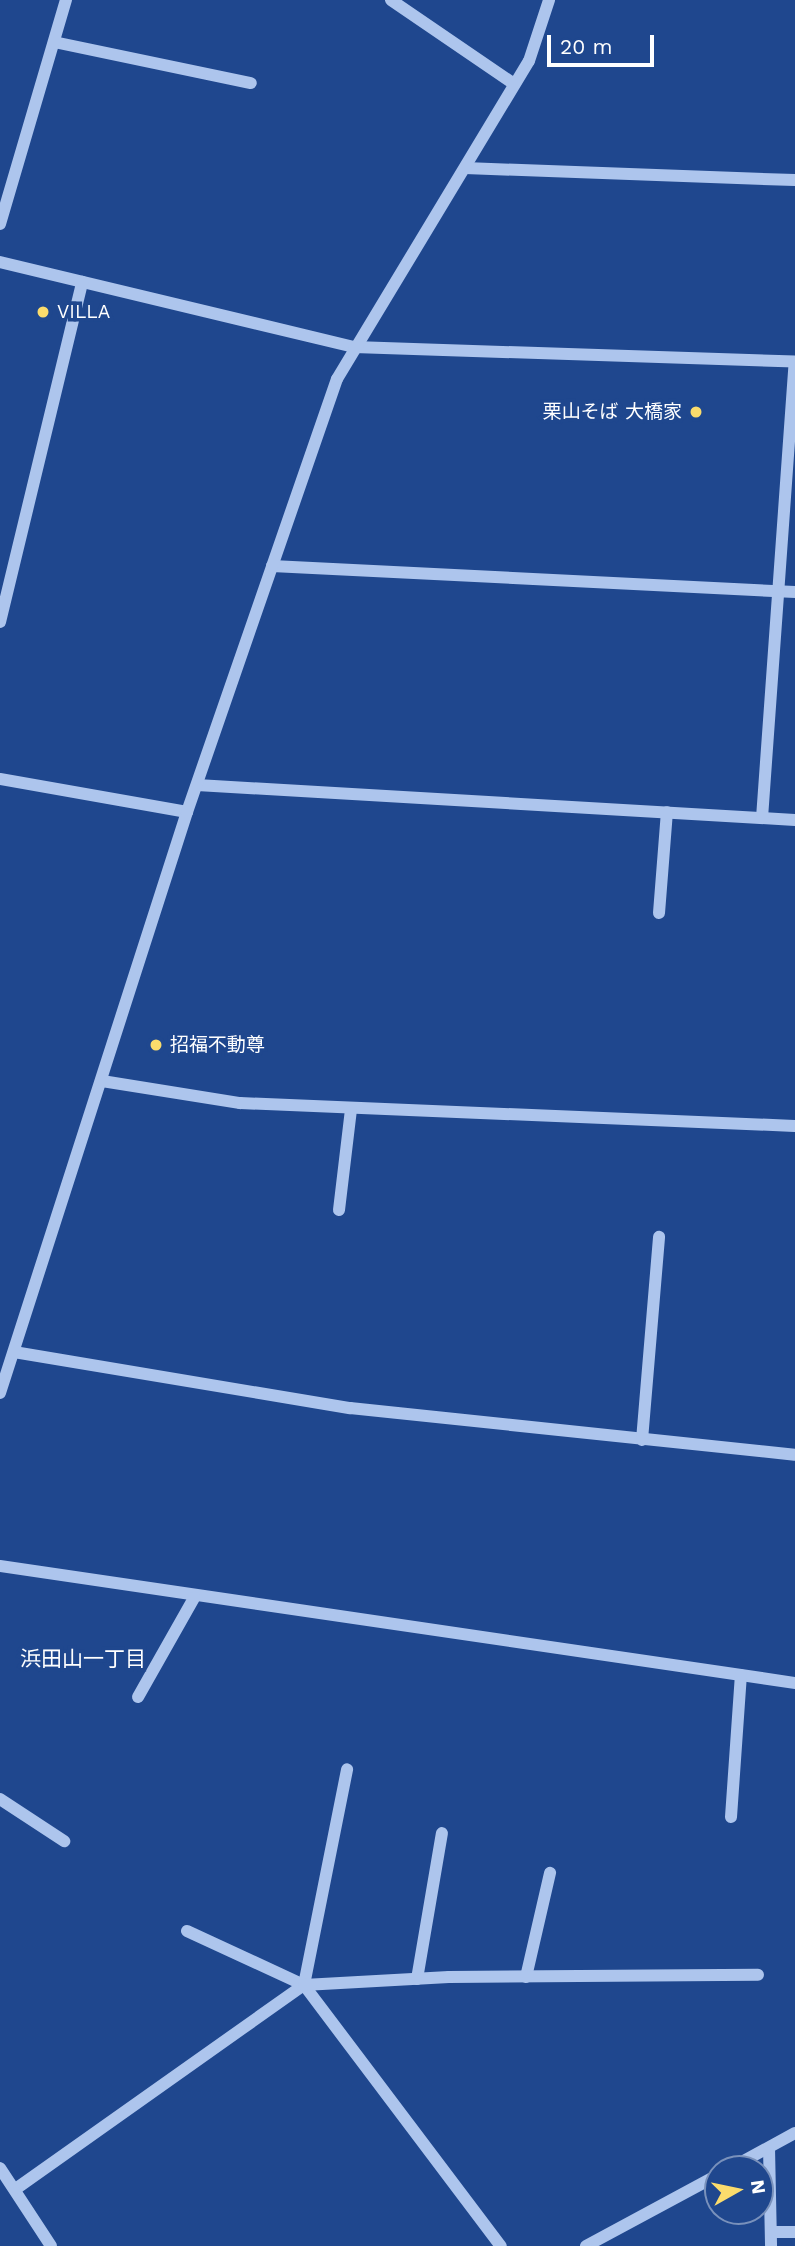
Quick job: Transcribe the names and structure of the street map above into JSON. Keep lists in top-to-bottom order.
{
  "districts": ["浜田山一丁目"],
  "places": ["VILLA", "栗山そば 大橋家", "招福不動尊"],
  "scale_bar": "20 m",
  "north": "right"
}
